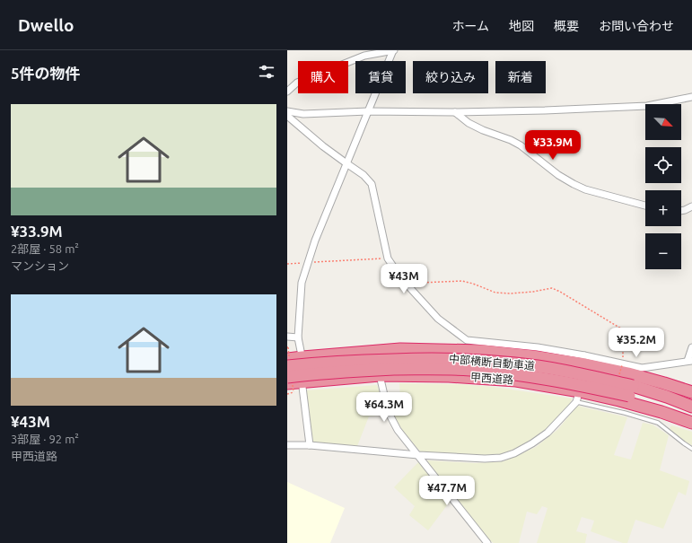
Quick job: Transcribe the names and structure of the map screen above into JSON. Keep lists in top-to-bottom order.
{
  "streets": {
    "highway": ["中部横断自動車道", "甲西道路"]
  },
  "north": "bottom right",
  "page": {
    "header": "Dwello",
    "nav": [
      "ホーム",
      "地図",
      "概要",
      "お問い合わせ"
    ],
    "heading": "5件の物件",
    "chip": [
      "購入",
      "賃貸",
      "絞り込み",
      "新着"
    ],
    "list": [
      {
        "name": "¥33.9M",
        "note": "2部屋 · 58 m² · マンション"
      },
      {
        "name": "¥43M",
        "note": "3部屋 · 92 m² · 甲西道路"
      }
    ],
    "map_buttons": ["+", "−"],
    "price": [
      "¥33.9M",
      "¥43M",
      "¥35.2M",
      "¥64.3M",
      "¥47.7M"
    ]
  }
}
